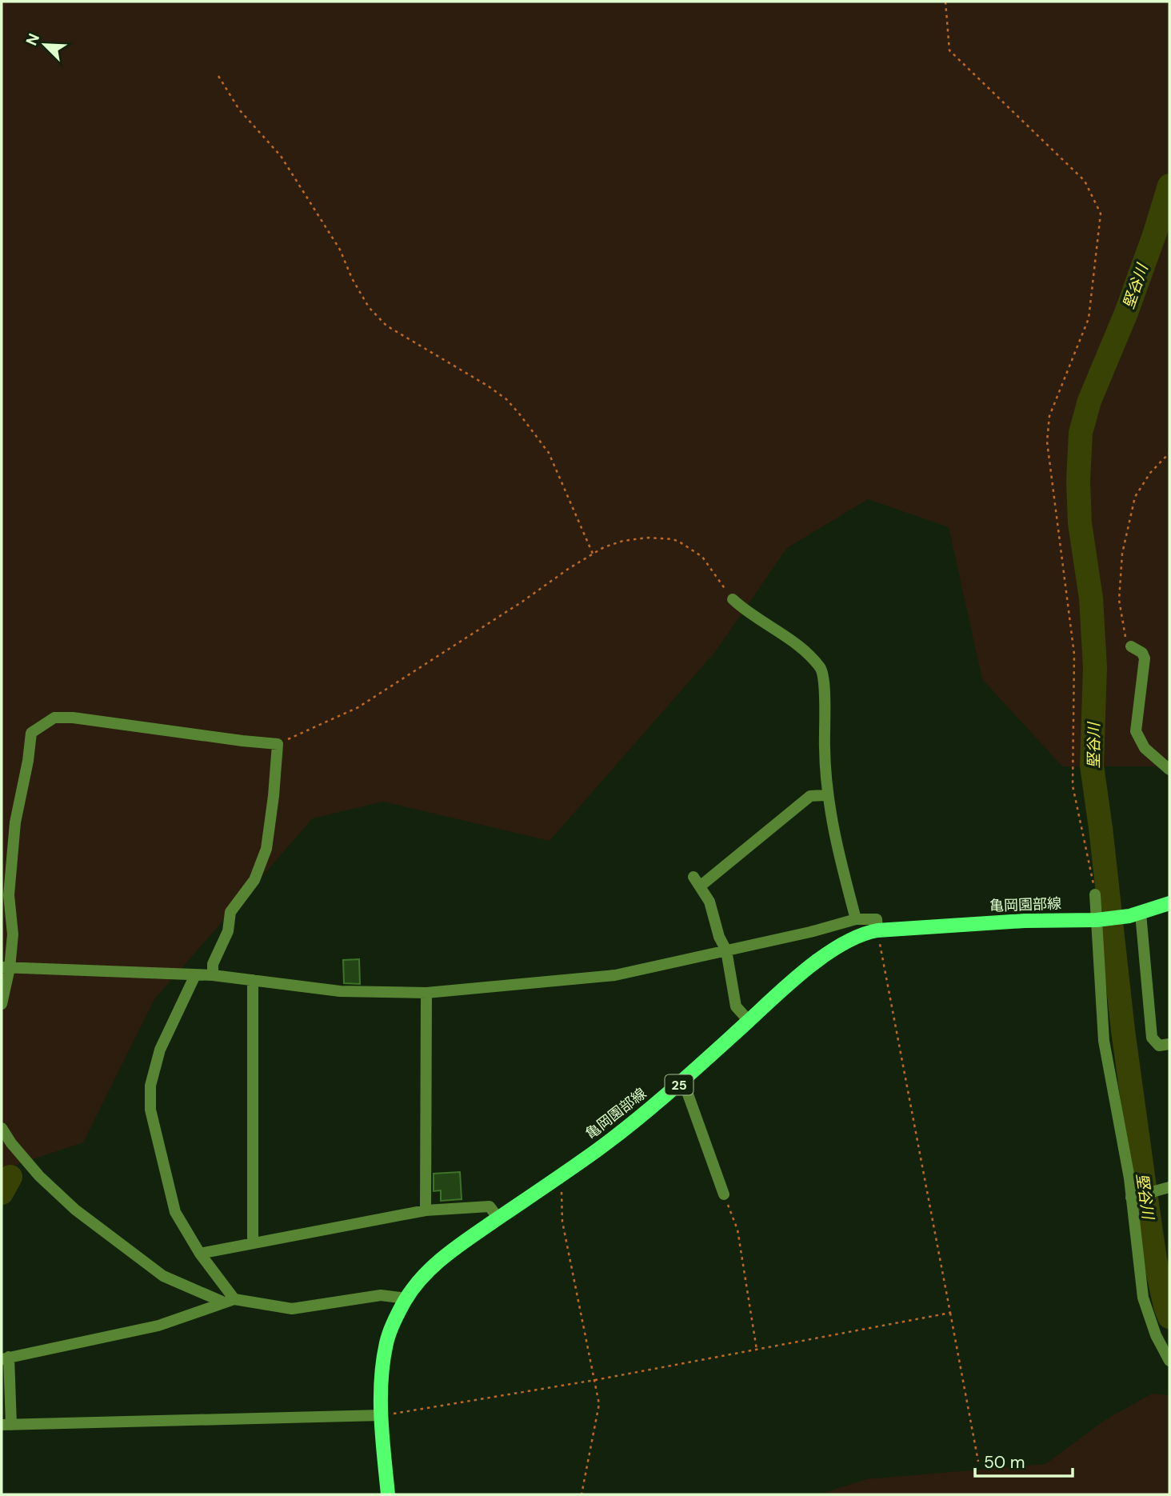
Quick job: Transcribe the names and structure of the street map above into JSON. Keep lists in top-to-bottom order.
{
  "streets": {
    "main road": ["亀岡園部線", "25"]
  },
  "water": ["堅谷川"],
  "scale_bar": "50 m",
  "north": "top left"
}
